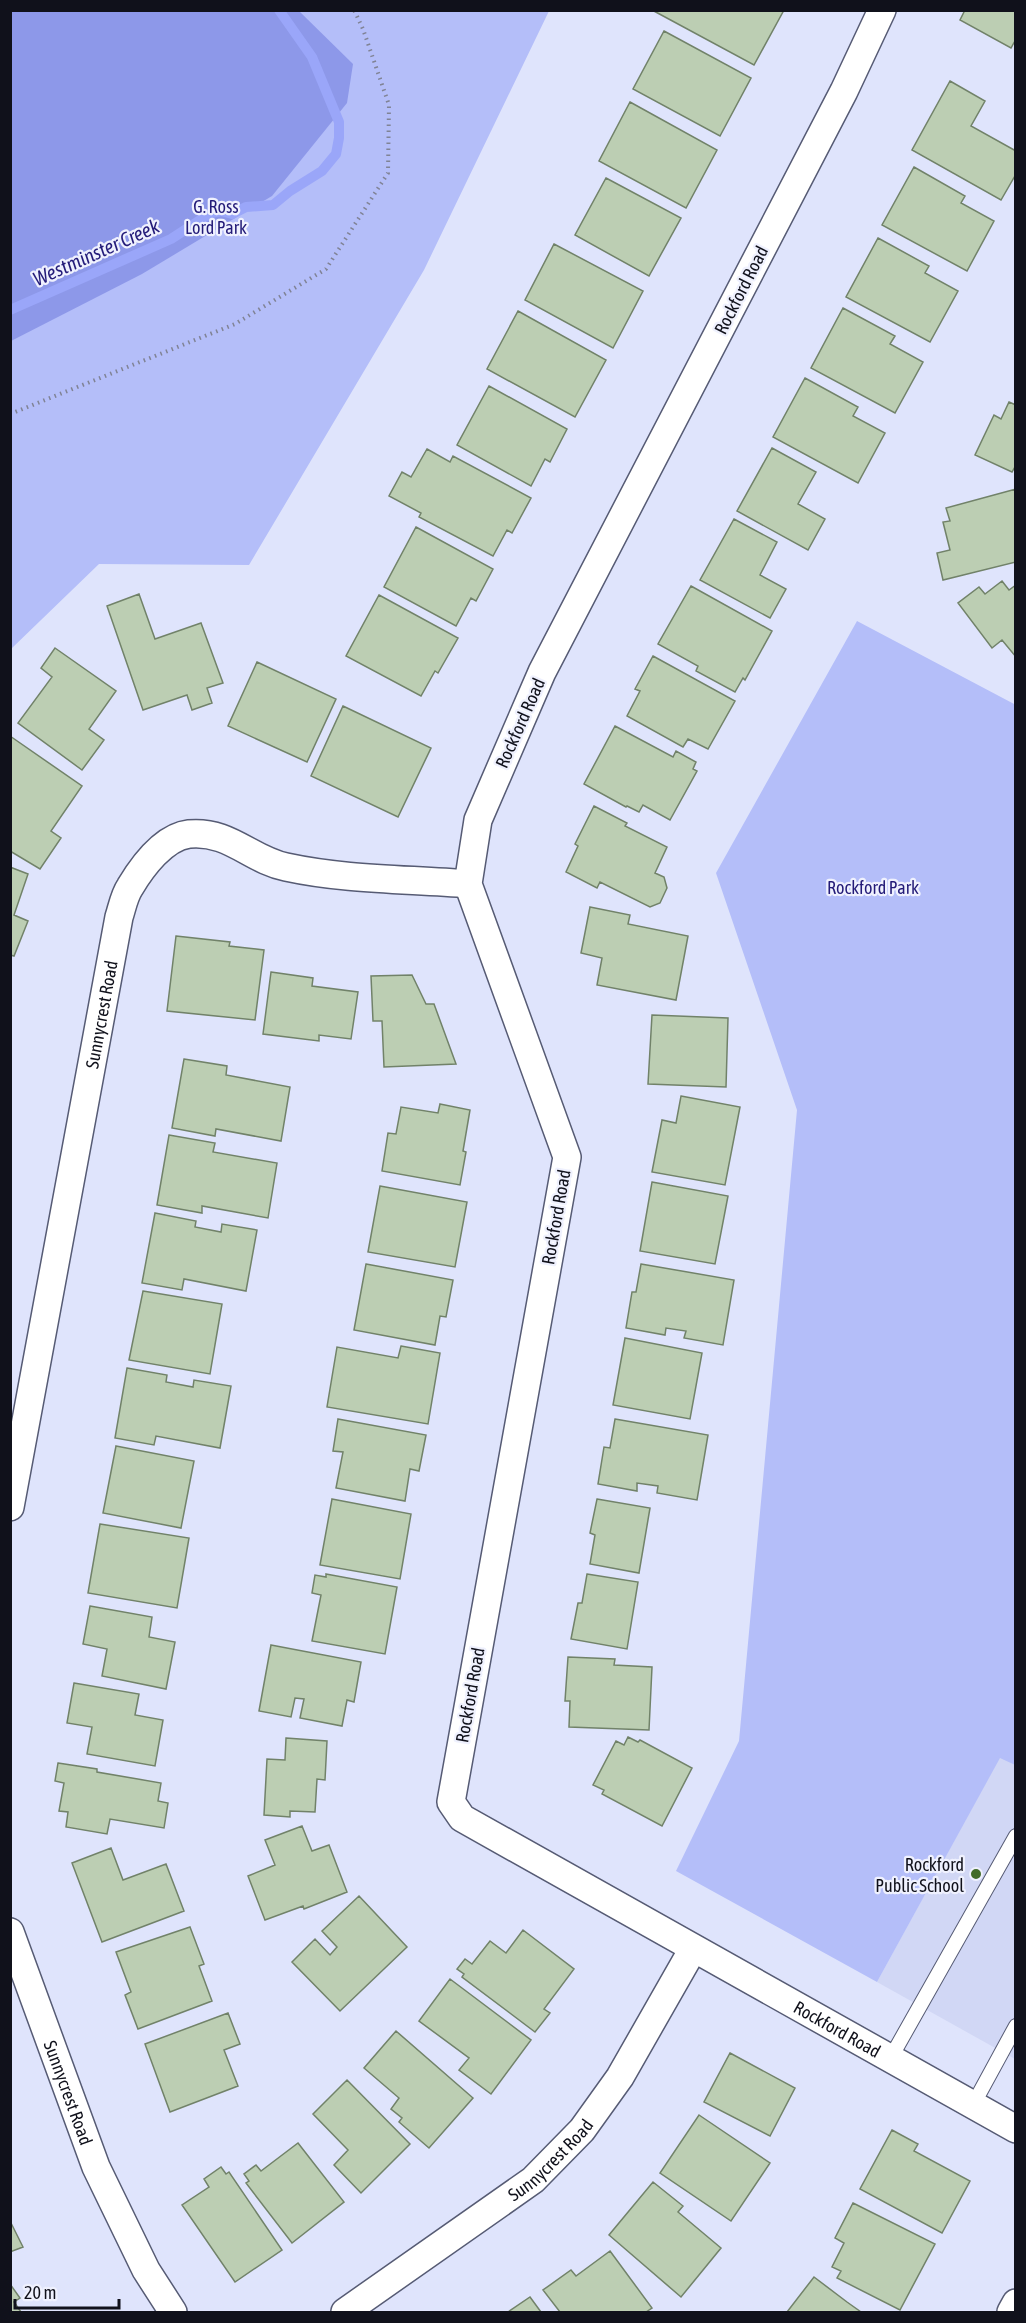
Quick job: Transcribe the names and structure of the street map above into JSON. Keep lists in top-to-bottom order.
{
  "streets": {
    "street": ["Rockford Road", "Sunnycrest Road"]
  },
  "crossings": [
    ["Rockford Road", "Sunnycrest Road"]
  ],
  "water": ["Westminster Creek"],
  "parks": ["G. Ross Lord Park", "Rockford Park"],
  "places": ["Rockford Public School"],
  "scale_bar": "20 m"
}
